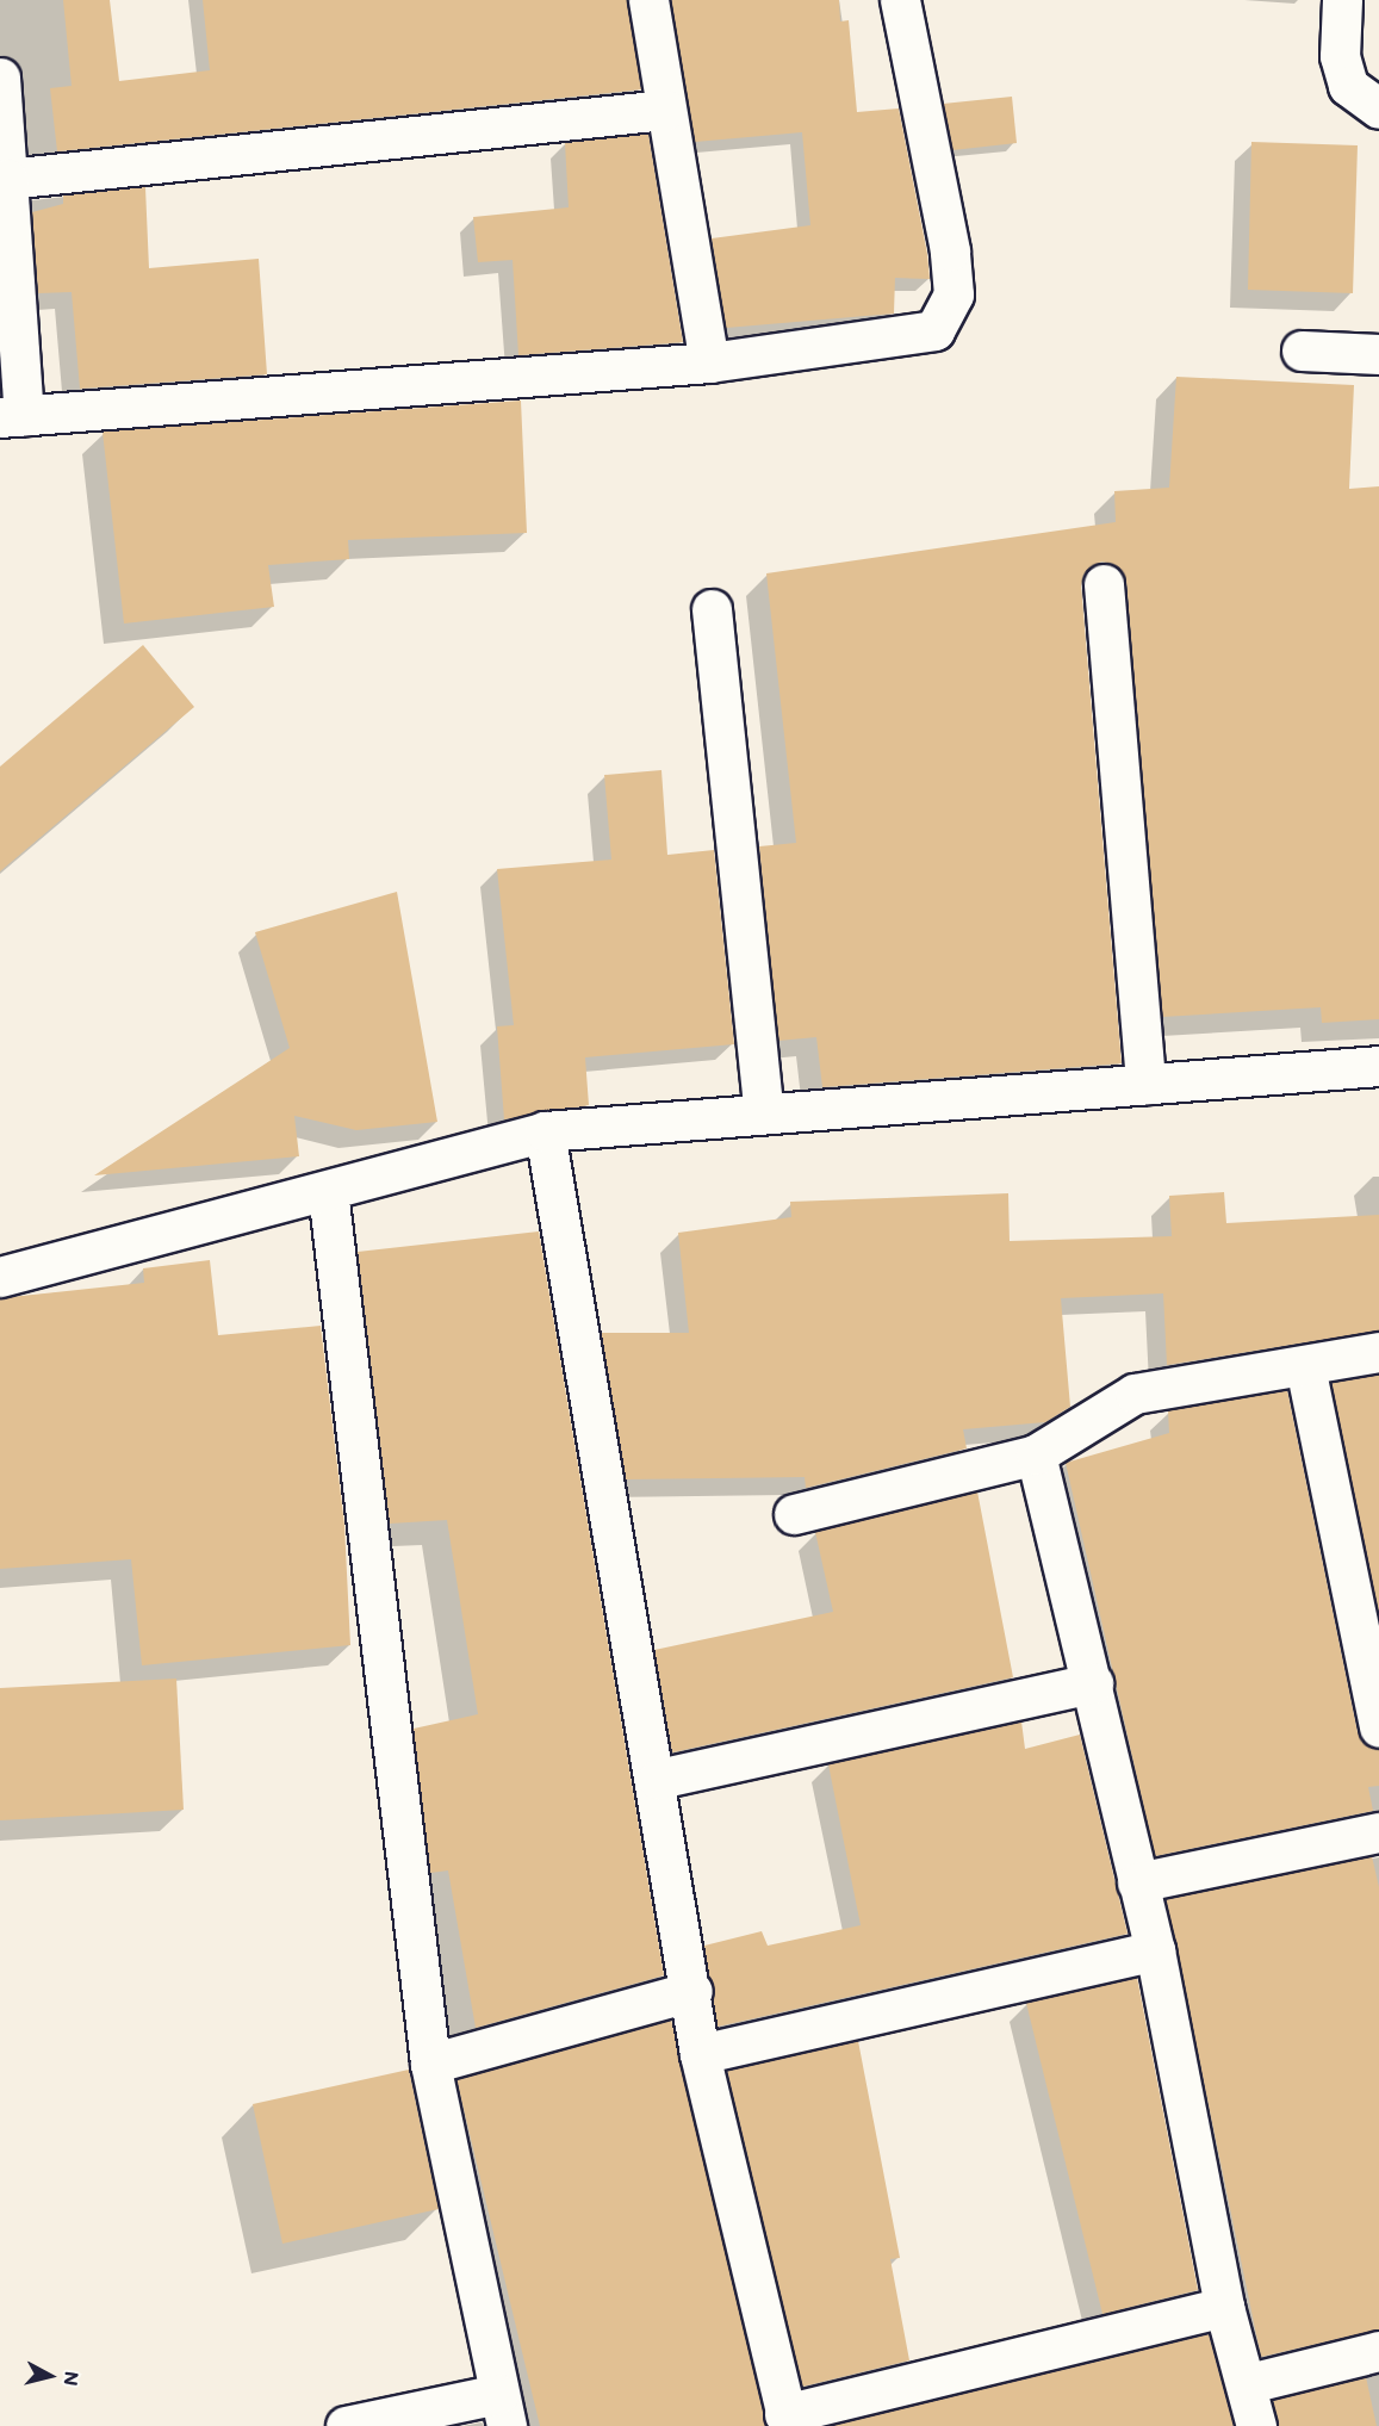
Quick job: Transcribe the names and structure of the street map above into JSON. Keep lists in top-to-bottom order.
{
  "north": "right"
}
